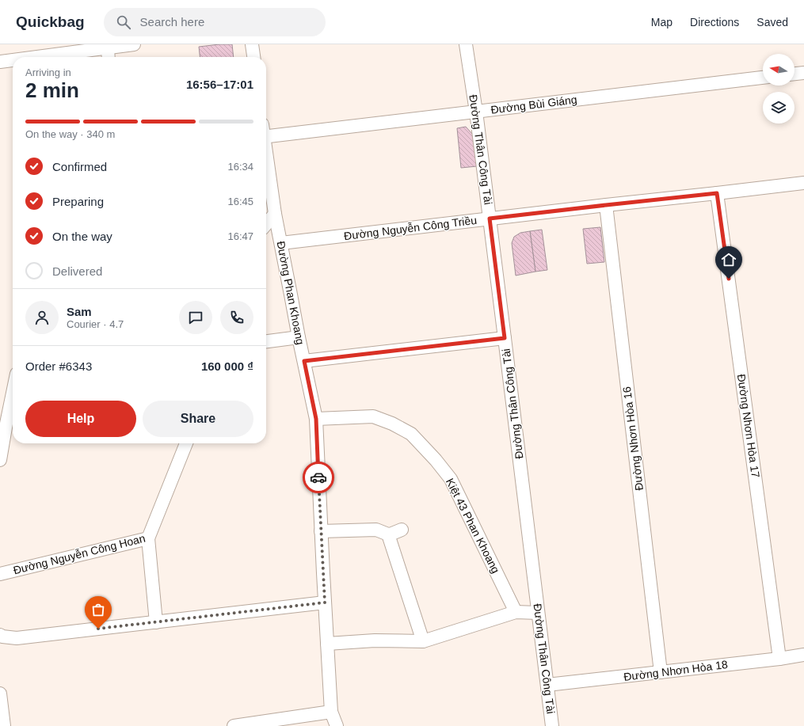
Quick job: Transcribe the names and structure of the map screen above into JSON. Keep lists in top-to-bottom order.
{
  "streets": {
    "street": [
      "Đường Bùi Giáng",
      "Đường Thân Công Tài",
      "Đường Nguyễn Công Triều",
      "Đường Phan Khoang",
      "Đường Nhơn Hòa 17",
      "Đường Nhơn Hòa 16",
      "Kiệt 43 Phan Khoang",
      "Đường Nguyễn Công Hoan",
      "Đường Nhơn Hòa 18"
    ]
  },
  "crossings": [
    ["Đường Bùi Giáng", "Đường Thân Công Tài"],
    ["Đường Thân Công Tài", "Đường Nguyễn Công Triều"],
    ["Đường Thân Công Tài", "Đường Nhơn Hòa 18"],
    ["Đường Nguyễn Công Triều", "Đường Phan Khoang"],
    ["Đường Nguyễn Công Triều", "Đường Nhơn Hòa 17"],
    ["Đường Nguyễn Công Triều", "Đường Nhơn Hòa 16"],
    ["Đường Phan Khoang", "Kiệt 43 Phan Khoang"],
    ["Đường Nhơn Hòa 17", "Đường Nhơn Hòa 18"],
    ["Đường Nhơn Hòa 16", "Đường Nhơn Hòa 18"]
  ],
  "north": "left",
  "page": {
    "header": "Quickbag",
    "search": "Search here",
    "nav": ["Map", "Directions", "Saved"],
    "heading": ["2 min", "Arriving in", "16:56–17:01"],
    "panel": [
      "Sam",
      "Courier · 4.7",
      "Order #6343",
      "160 000 ₫"
    ],
    "bar": "On the way · 340 m",
    "list": [
      ["Confirmed", "16:34"],
      ["Preparing", "16:45"],
      ["On the way", "16:47"],
      "Delivered"
    ],
    "buttons": ["Help", "Share"]
  }
}
